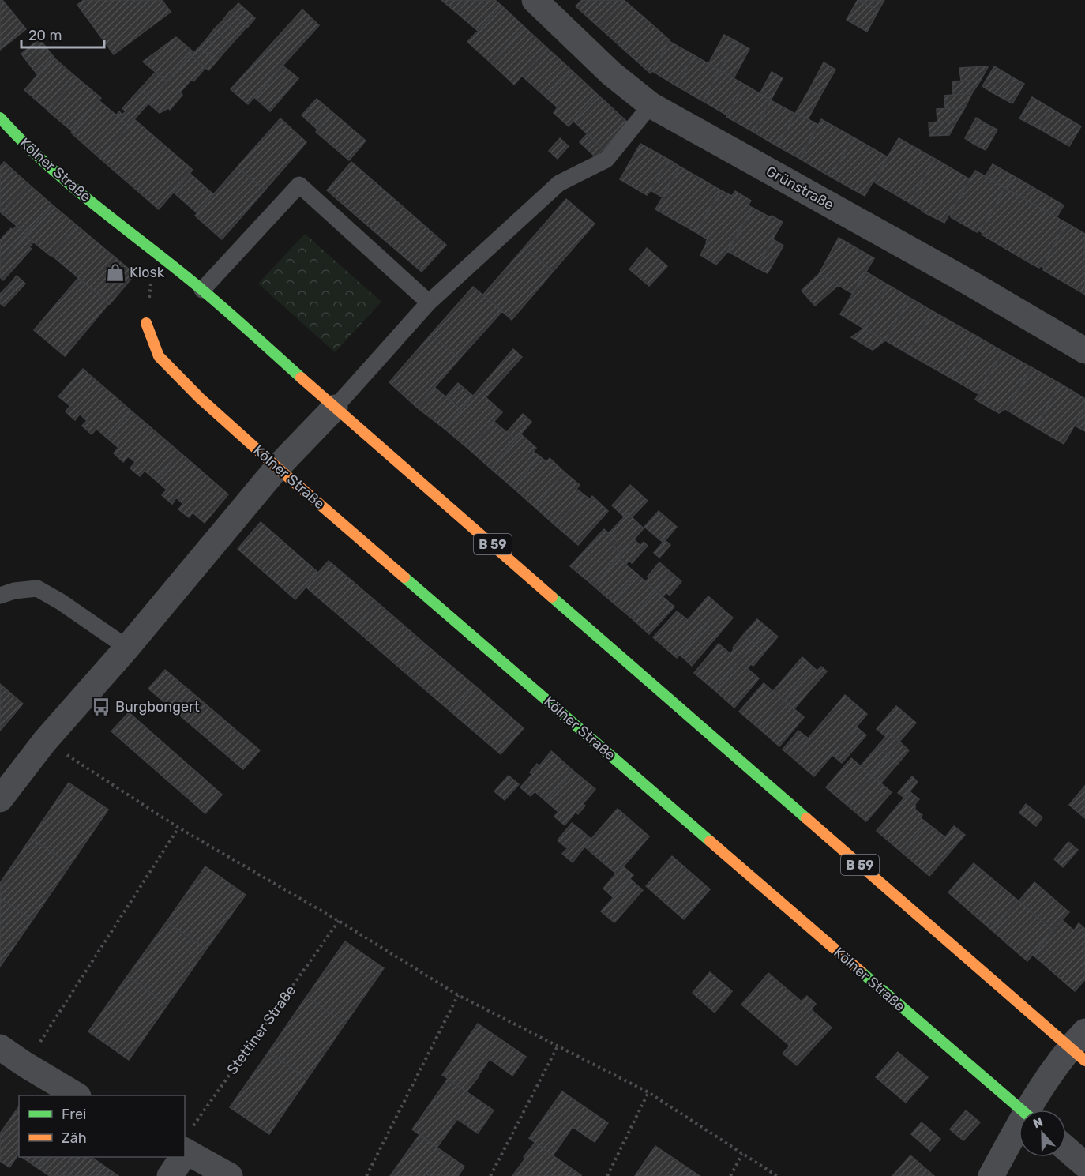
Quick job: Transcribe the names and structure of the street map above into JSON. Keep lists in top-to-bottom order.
{
  "streets": {
    "main road": ["Kölner Straße", "B 59"],
    "street": ["Grünstraße"],
    "path": ["Stettiner Straße"]
  },
  "places": {
    "shop": ["Kiosk"],
    "bus stop": ["Burgbongert"]
  },
  "legend": ["Frei", "Zäh"],
  "scale_bar": "20 m",
  "north": "top"
}
